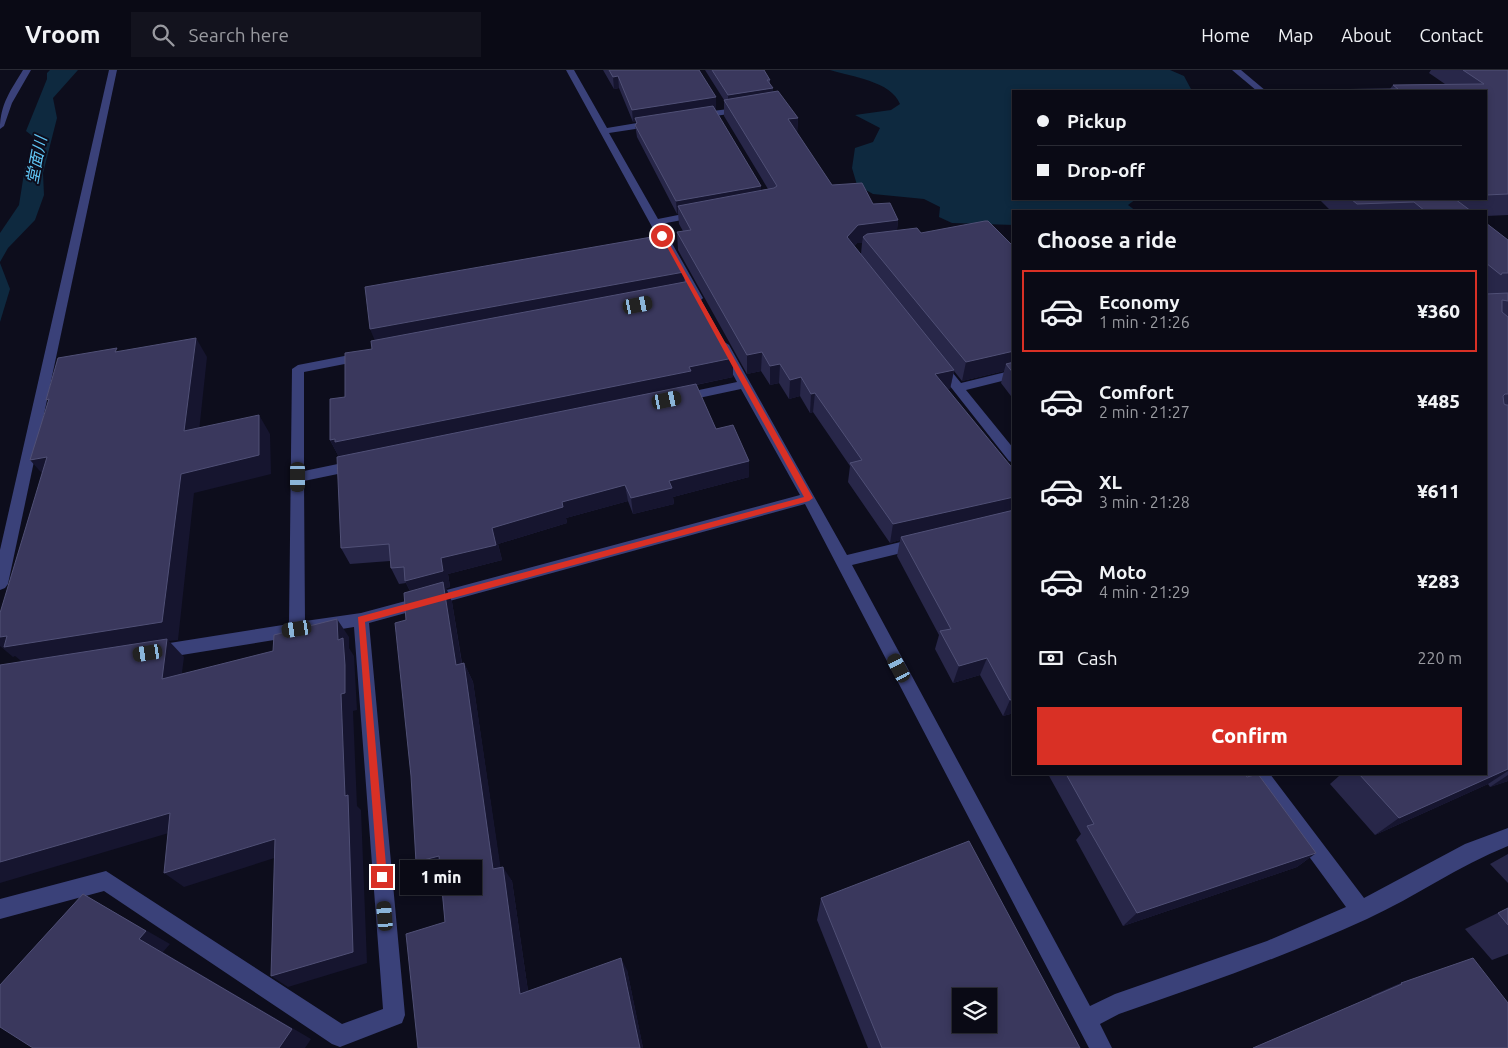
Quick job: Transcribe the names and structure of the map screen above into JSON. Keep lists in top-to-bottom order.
{
  "water": ["堂面川"],
  "page": {
    "header": "Vroom",
    "search": "Search here",
    "nav": [
      "Home",
      "Map",
      "About",
      "Contact"
    ],
    "banner": ["Pickup", "Drop-off"],
    "heading": "Choose a ride",
    "list": [
      {
        "name": "Economy",
        "note": "1 min · 21:26",
        "value": "¥360"
      },
      {
        "name": "Comfort",
        "note": "2 min · 21:27",
        "value": "¥485"
      },
      {
        "name": "XL",
        "note": "3 min · 21:28",
        "value": "¥611"
      },
      {
        "name": "Moto",
        "note": "4 min · 21:29",
        "value": "¥283"
      }
    ],
    "pay": ["Cash", "220 m"],
    "buttons": "Confirm",
    "bubble": "1 min"
  }
}
